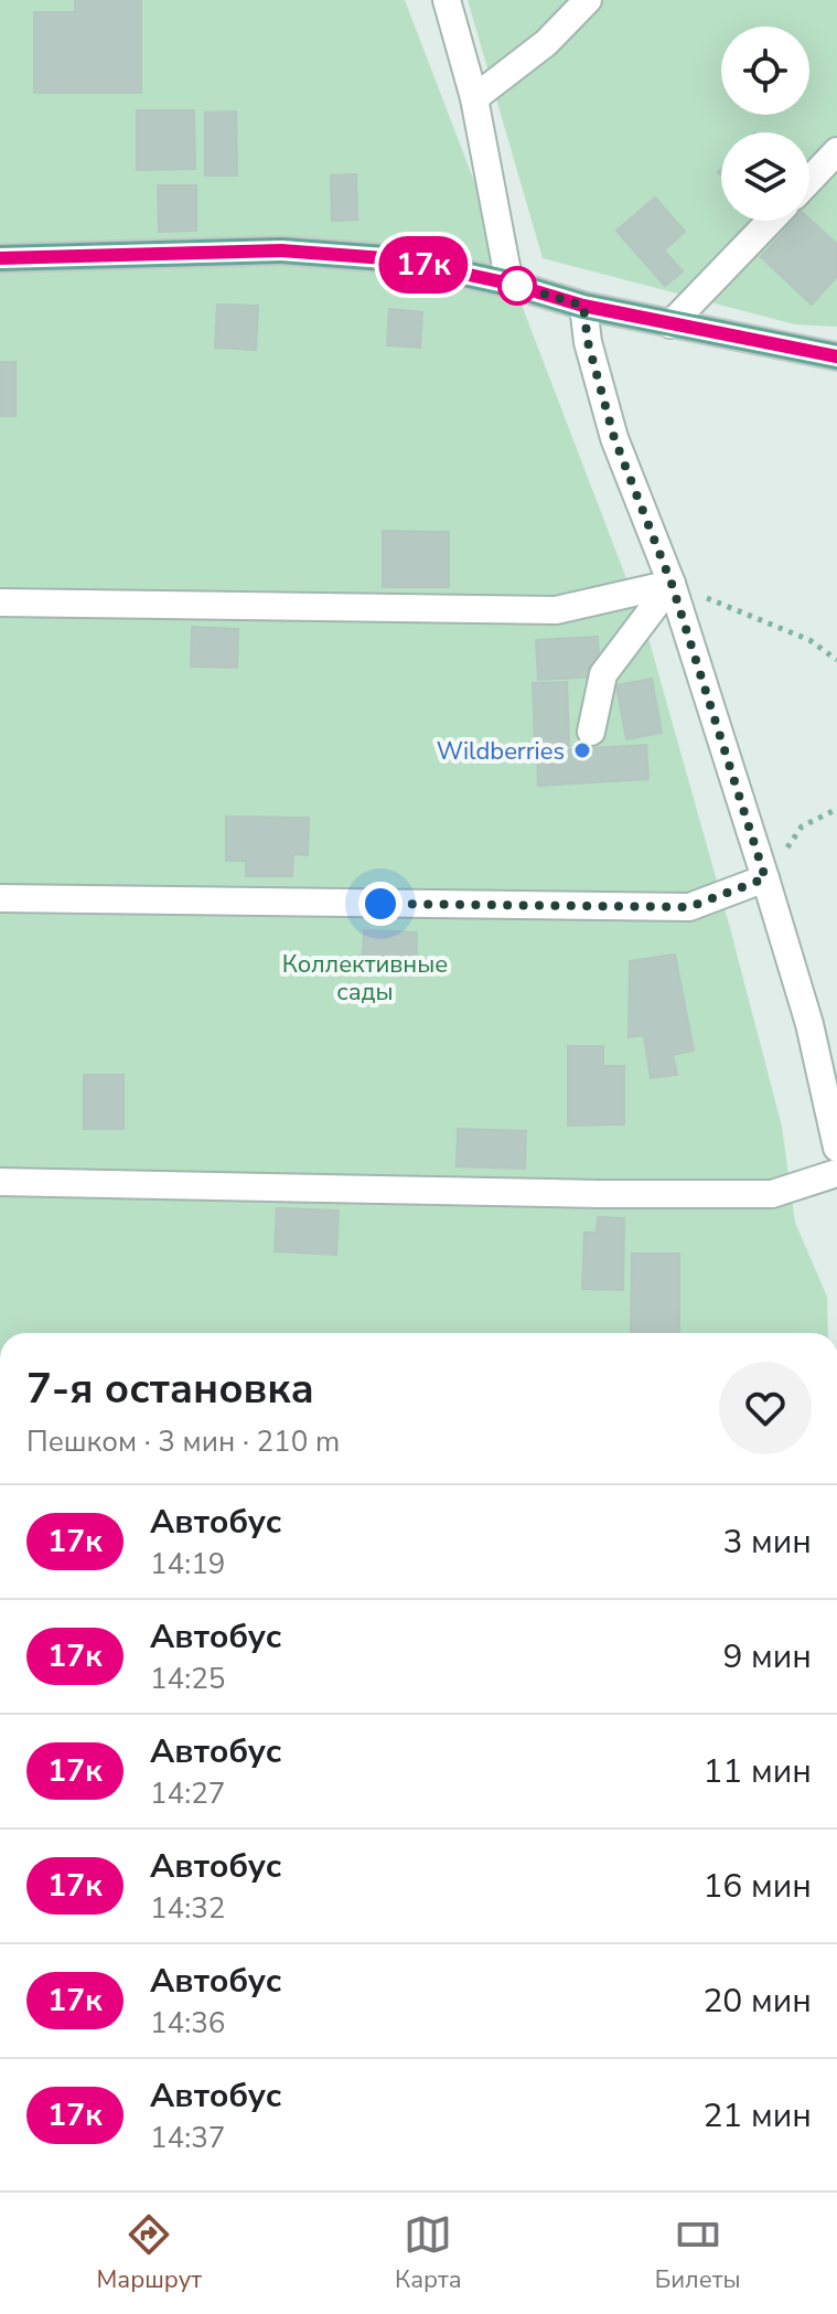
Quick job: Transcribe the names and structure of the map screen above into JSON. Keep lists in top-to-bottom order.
{
  "parks": ["Коллективные сады"],
  "places": ["Wildberries"],
  "lines": ["bus line 17к"],
  "page": {
    "on_map": "17к",
    "heading": ["7-я остановка", "Пешком · 3 мин · 210 m"],
    "list": [
      {
        "mark": "17к",
        "name": "Автобус",
        "note": "14:19",
        "value": "3 мин"
      },
      {
        "mark": "17к",
        "name": "Автобус",
        "note": "14:25",
        "value": "9 мин"
      },
      {
        "mark": "17к",
        "name": "Автобус",
        "note": "14:27",
        "value": "11 мин"
      },
      {
        "mark": "17к",
        "name": "Автобус",
        "note": "14:32",
        "value": "16 мин"
      },
      {
        "mark": "17к",
        "name": "Автобус",
        "note": "14:36",
        "value": "20 мин"
      },
      {
        "mark": "17к",
        "name": "Автобус",
        "note": "14:37",
        "value": "21 мин"
      }
    ],
    "tabs": ["Маршрут", "Карта", "Билеты"]
  }
}
